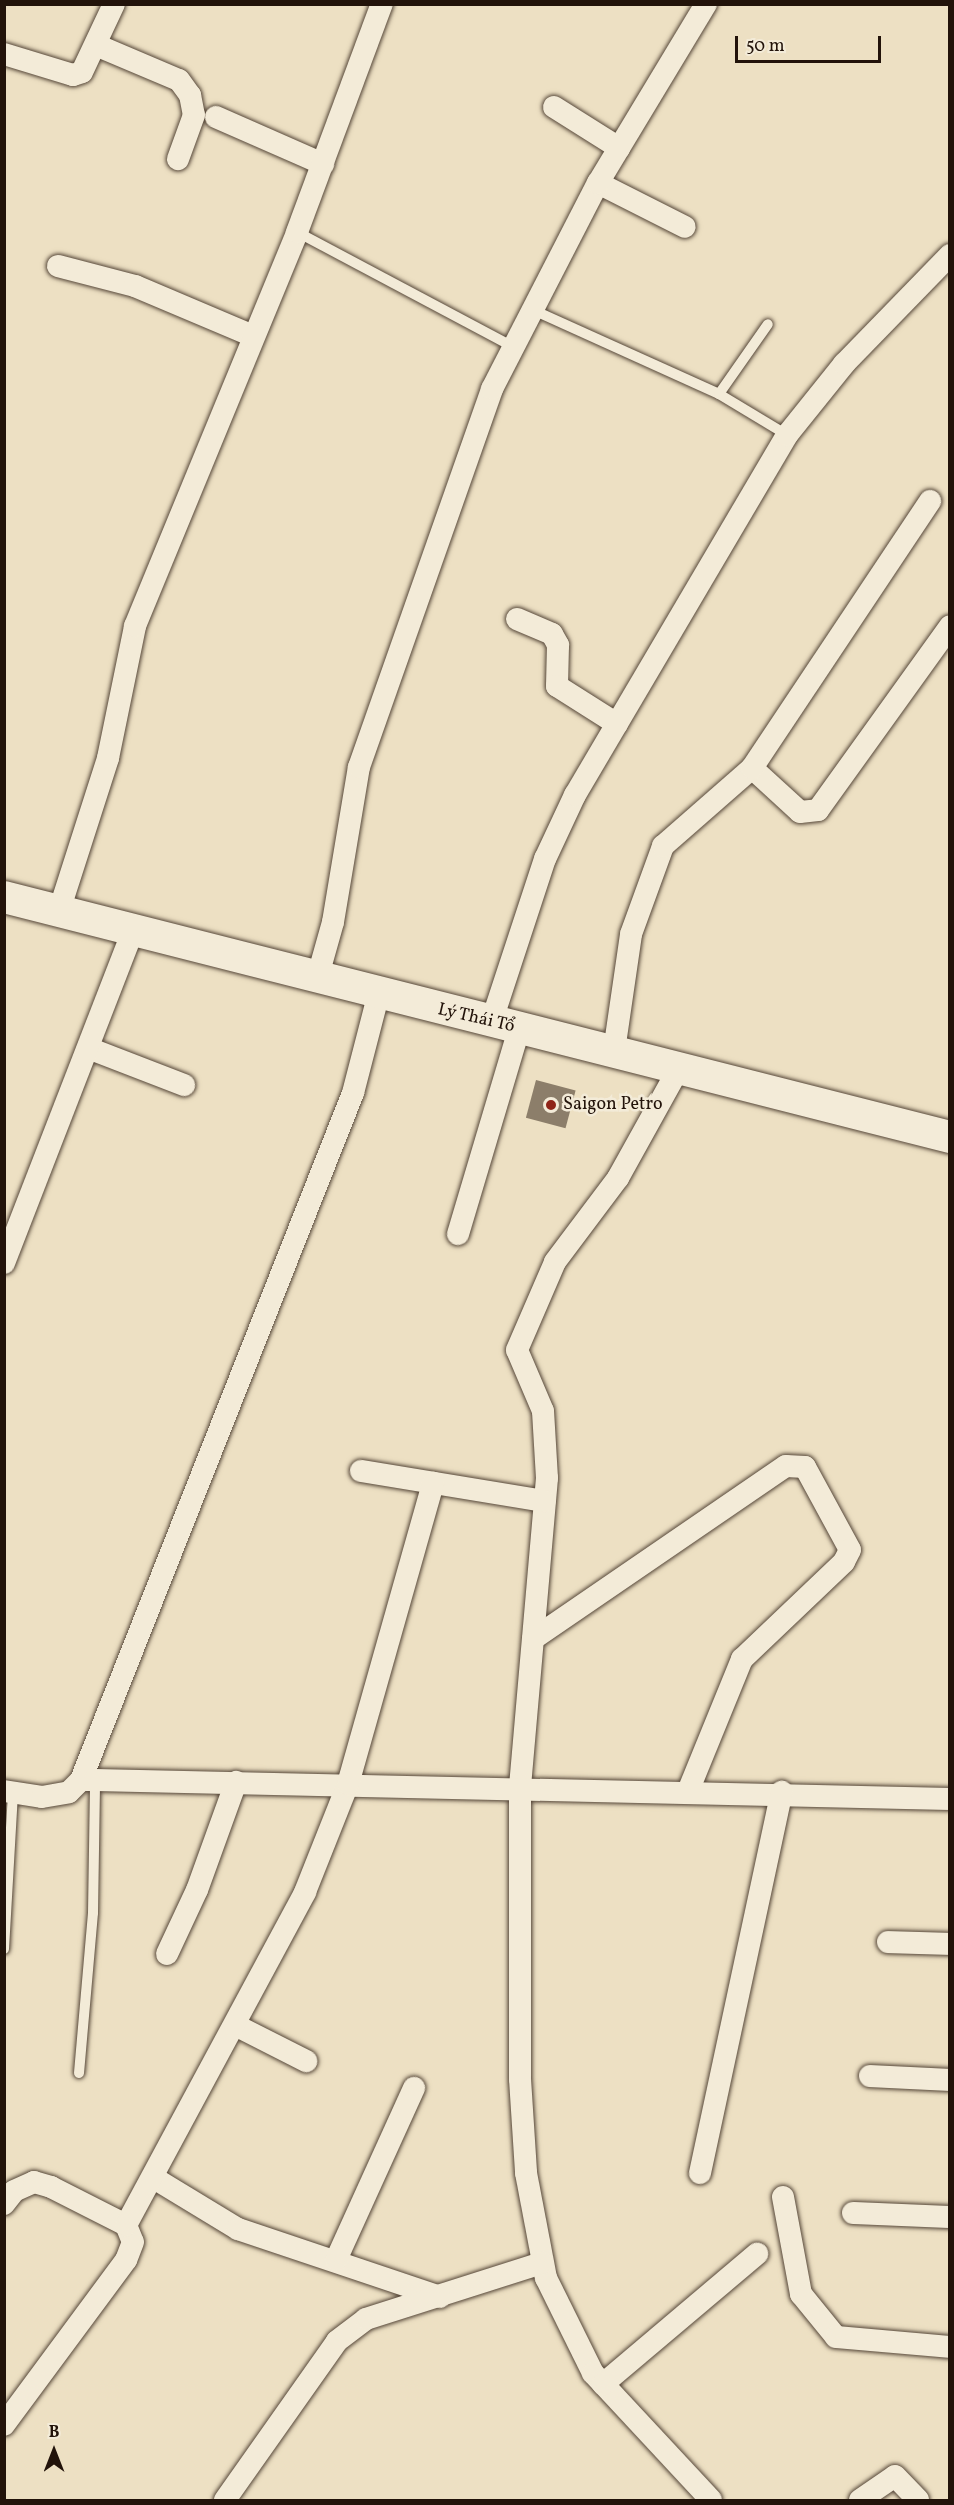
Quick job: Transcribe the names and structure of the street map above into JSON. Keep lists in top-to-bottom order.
{
  "streets": {
    "main road": ["Lý Thái Tổ"]
  },
  "places": ["Saigon Petro"],
  "scale_bar": "50 m",
  "north": "top"
}
